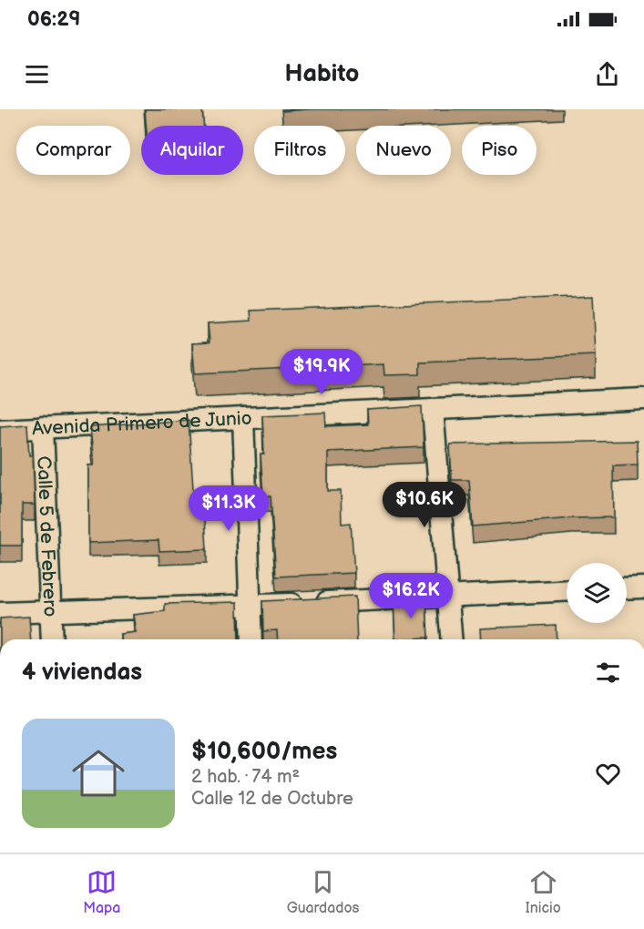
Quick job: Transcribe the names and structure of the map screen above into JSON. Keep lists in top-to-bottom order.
{
  "streets": {
    "street": ["Avenida Primero de Junio", "Calle 5 de Febrero"]
  },
  "crossings": [
    ["Avenida Primero de Junio", "Calle 5 de Febrero"]
  ],
  "page": {
    "status": "06:29",
    "header": "Habito",
    "chip": [
      "Comprar",
      "Alquilar",
      "Filtros",
      "Nuevo",
      "Piso"
    ],
    "price": [
      "$19.9K",
      "$10.6K",
      "$11.3K",
      "$16.2K"
    ],
    "heading": "4 viviendas",
    "list": [
      {
        "name": "$10,600/mes",
        "note": "2 hab. · 74 m² · Calle 12 de Octubre"
      }
    ],
    "tabs": ["Mapa", "Guardados", "Inicio"]
  }
}
